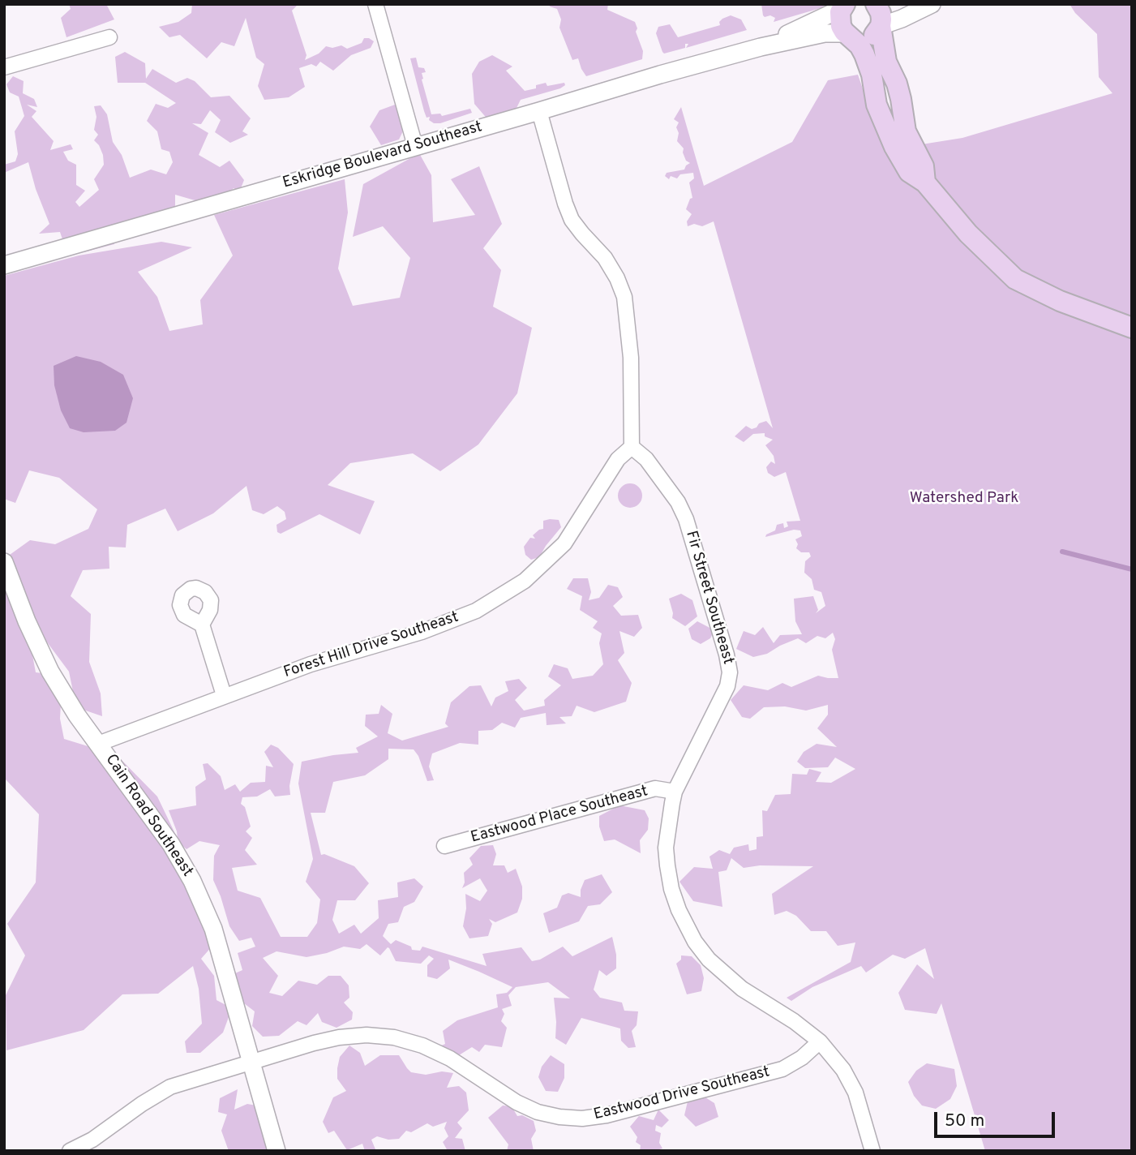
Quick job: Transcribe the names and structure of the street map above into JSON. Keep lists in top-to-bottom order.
{
  "streets": {
    "street": [
      "Eskridge Boulevard Southeast",
      "Fir Street Southeast",
      "Forest Hill Drive Southeast",
      "Eastwood Place Southeast",
      "Cain Road Southeast",
      "Eastwood Drive Southeast"
    ]
  },
  "crossings": [
    ["Fir Street Southeast", "Forest Hill Drive Southeast"],
    ["Fir Street Southeast", "Eastwood Place Southeast"],
    ["Fir Street Southeast", "Eastwood Drive Southeast"],
    ["Forest Hill Drive Southeast", "Cain Road Southeast"],
    ["Cain Road Southeast", "Eastwood Drive Southeast"]
  ],
  "parks": ["Watershed Park"],
  "scale_bar": "50 m"
}
